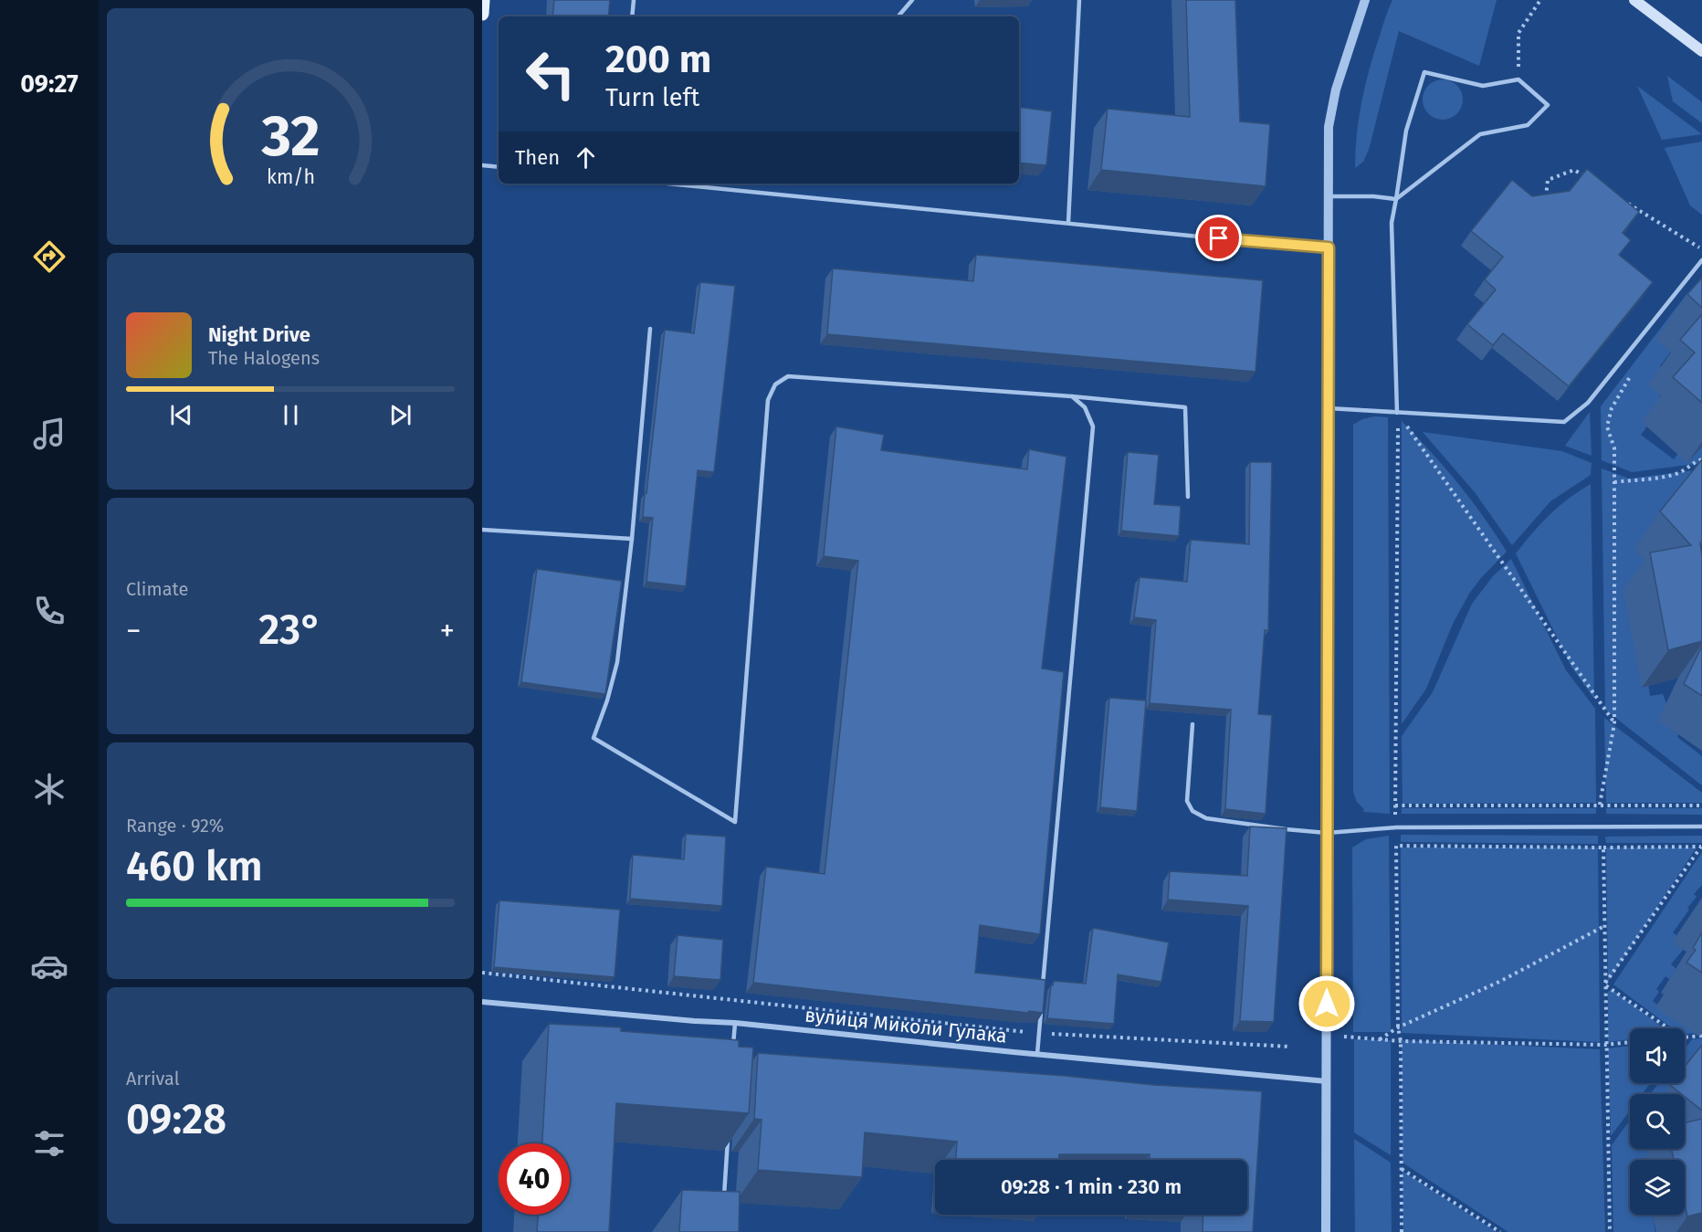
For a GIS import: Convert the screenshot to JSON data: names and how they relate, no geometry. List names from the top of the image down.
{
  "streets": {
    "street": ["вулиця Миколи Гулака"]
  },
  "page": {
    "tabs": "09:27",
    "turn": ["200 m", "Turn left"],
    "then": "Then",
    "song": ["Night Drive", "The Halogens"],
    "tile": [
      "Climate",
      ["Range · 92%", "460 km"],
      ["Arrival", "09:28"]
    ],
    "heat": ["−", "23°", "+"],
    "limit": "40",
    "trip": "09:28 · 1 min · 230 m",
    "gauge": ["32", "km/h"]
  }
}
